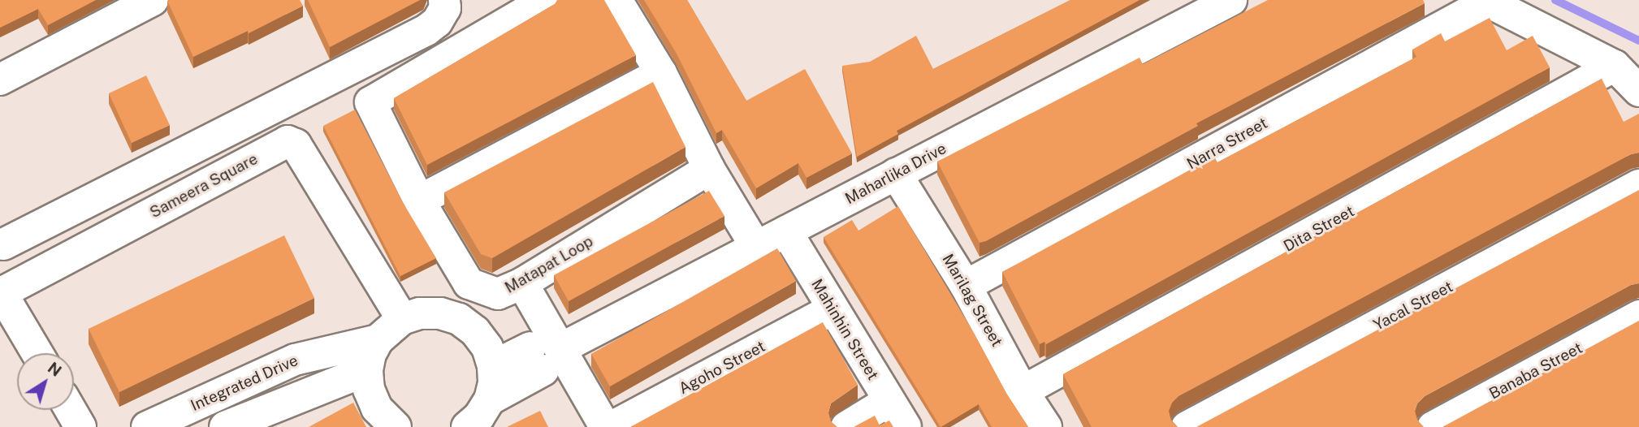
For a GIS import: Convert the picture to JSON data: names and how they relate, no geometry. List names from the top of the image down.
{
  "streets": {
    "street": [
      "Narra Street",
      "Maharlika Drive",
      "Sameera Square",
      "Dita Street",
      "Matapat Loop",
      "Marilag Street",
      "Yacal Street",
      "Mahinhin Street",
      "Agoho Street",
      "Banaba Street",
      "Integrated Drive"
    ]
  },
  "crossings": [
    ["Narra Street", "Marilag Street"],
    ["Maharlika Drive", "Marilag Street"],
    ["Maharlika Drive", "Mahinhin Street"],
    ["Dita Street", "Marilag Street"],
    ["Mahinhin Street", "Agoho Street"]
  ],
  "north": "top right"
}
